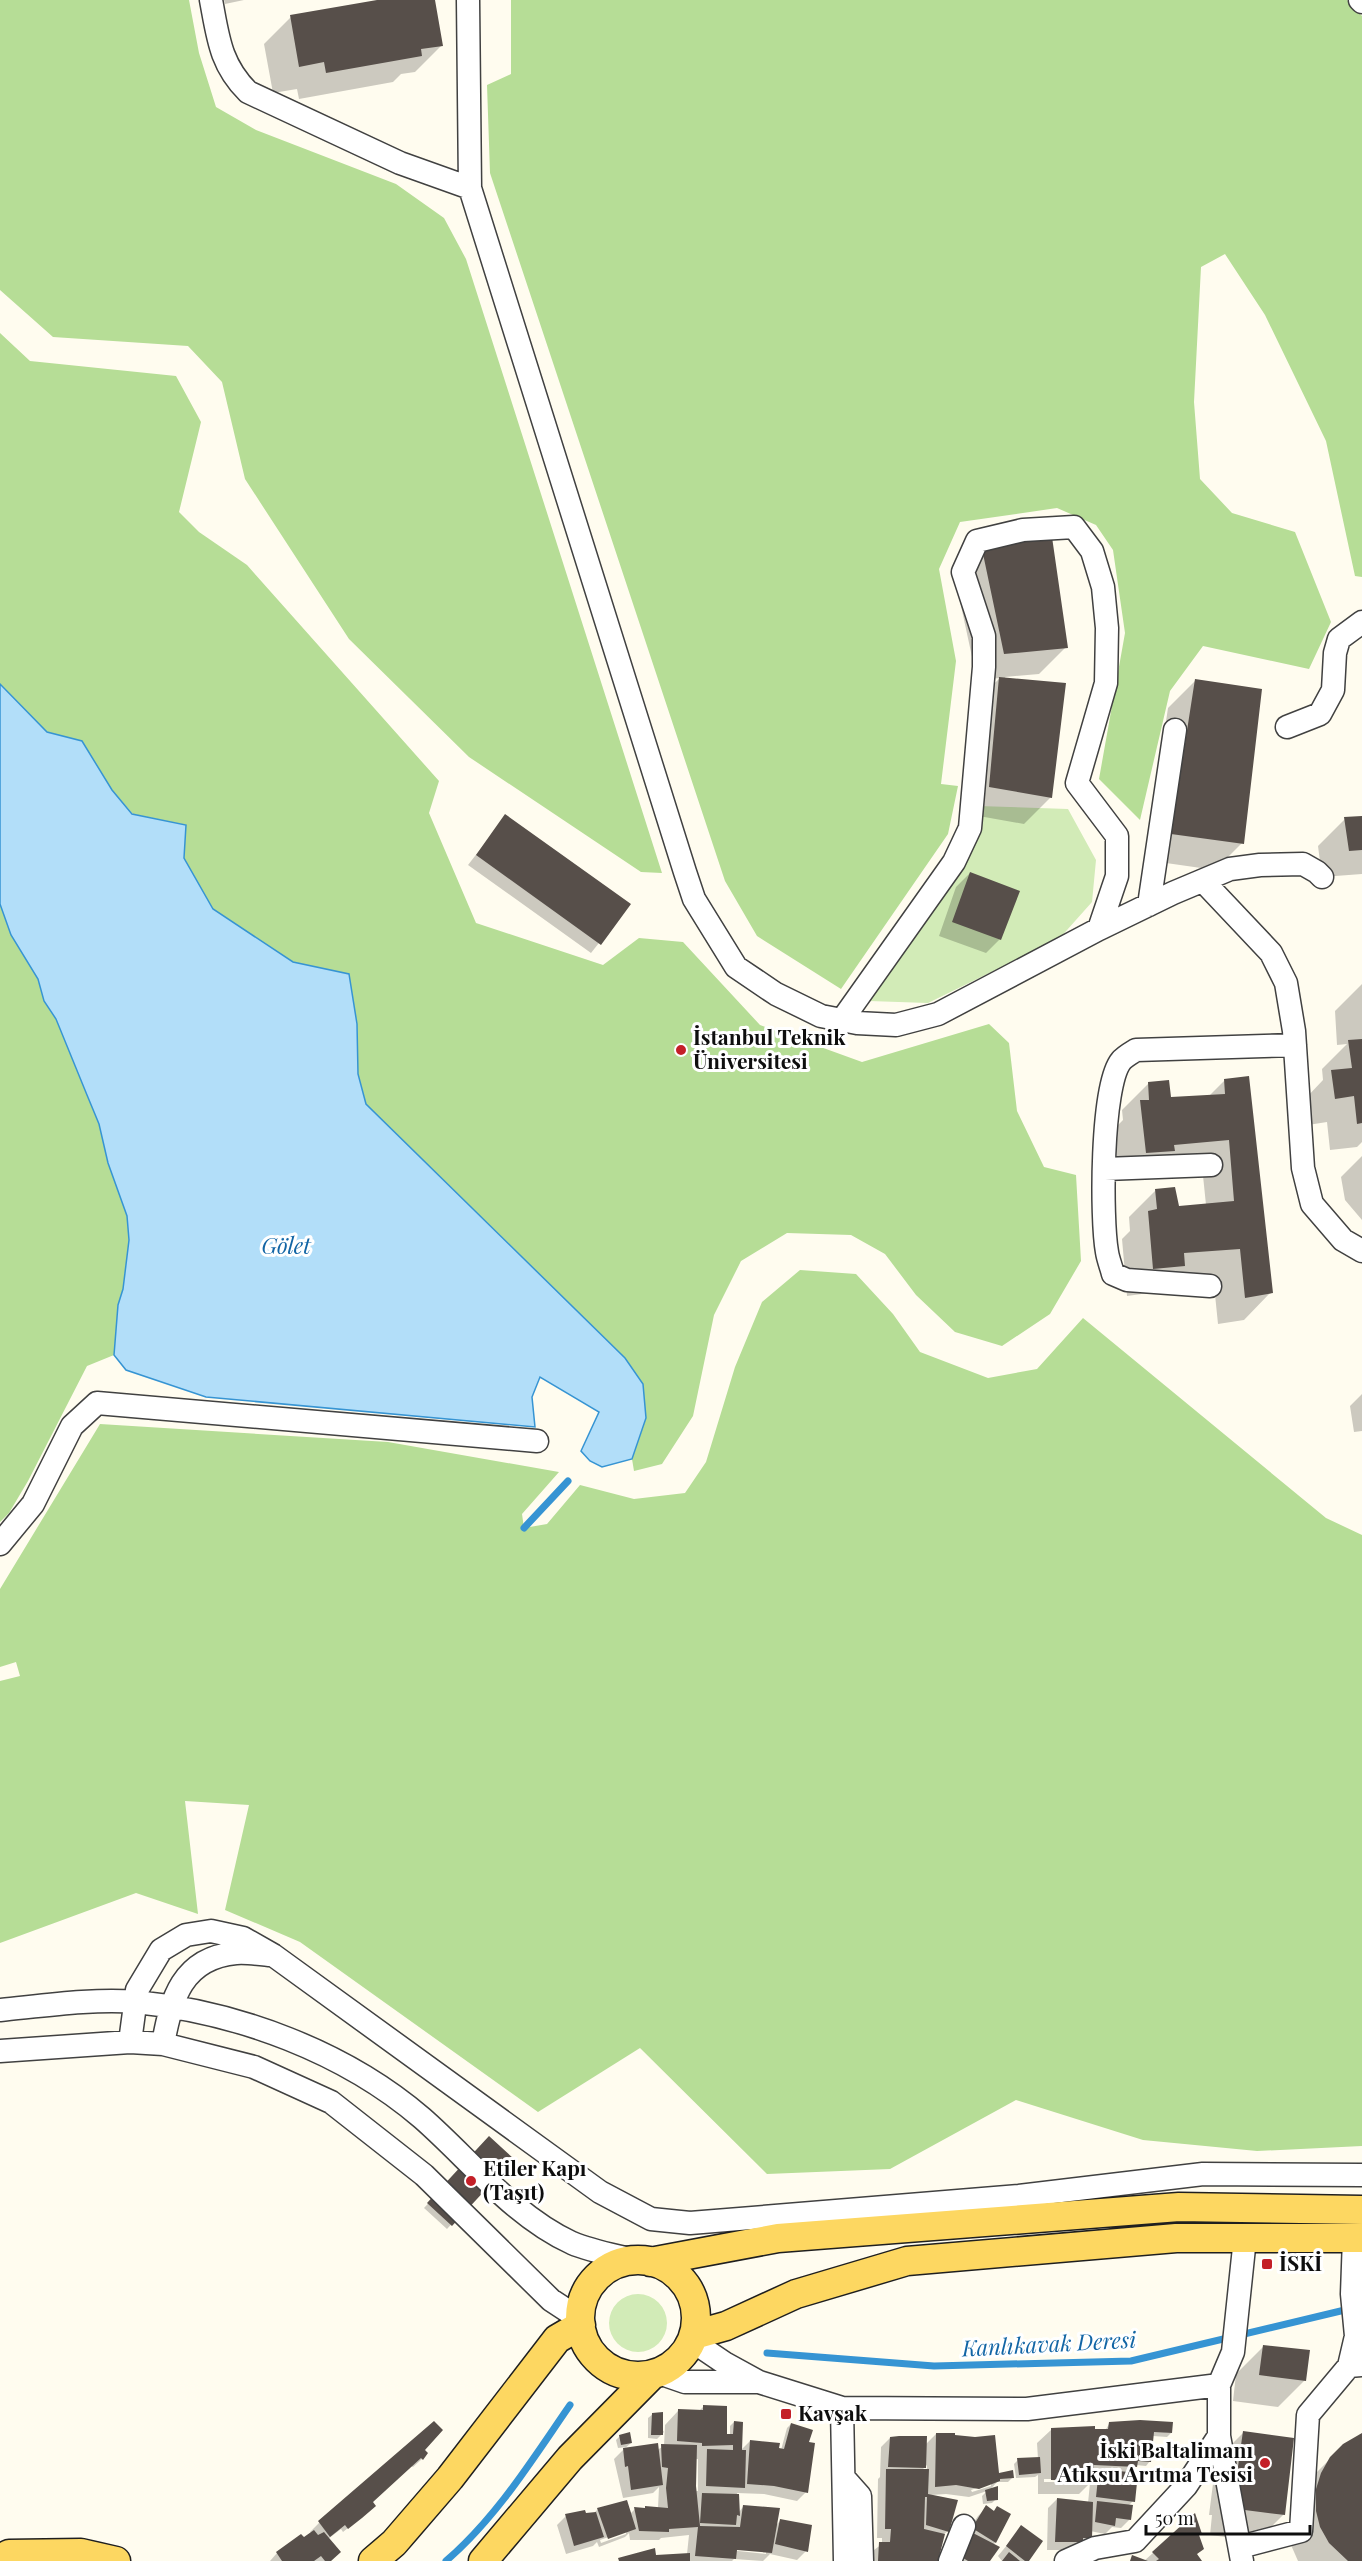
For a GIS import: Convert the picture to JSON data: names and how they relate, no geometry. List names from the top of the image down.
{
  "water": ["Gölet", "Kanlıkavak Deresi"],
  "places": {
    "other": ["İstanbul Teknik Üniversitesi", "Etiler Kapı (Taşıt)", "İski Baltalimanı Atıksu Arıtma Tesisi"],
    "transit": ["İSKİ", "Kavşak"]
  },
  "scale_bar": "50 m"
}
